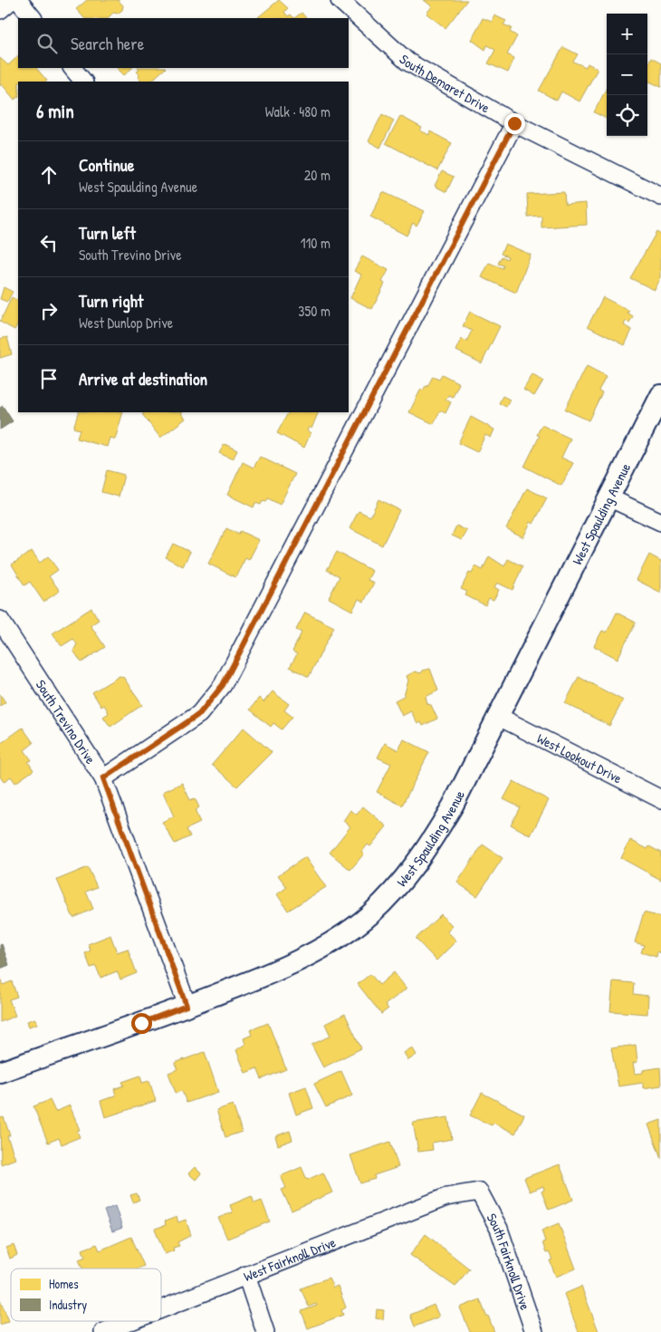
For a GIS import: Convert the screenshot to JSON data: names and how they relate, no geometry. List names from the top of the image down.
{
  "streets": {
    "street": [
      "South Demaret Drive",
      "West Spaulding Avenue",
      "South Trevino Drive",
      "West Lookout Drive",
      "West Fairknoll Drive",
      "South Fairknoll Drive"
    ]
  },
  "crossings": [
    ["West Spaulding Avenue", "South Trevino Drive"],
    ["West Spaulding Avenue", "West Lookout Drive"],
    ["West Fairknoll Drive", "South Fairknoll Drive"]
  ],
  "legend": ["Homes", "Industry"],
  "page": {
    "map_buttons": ["+", "−"],
    "search": "Search here",
    "heading": ["6 min", "Walk · 480 m"],
    "list": [
      ["Continue", "West Spaulding Avenue", "20 m"],
      ["Turn left", "South Trevino Drive", "110 m"],
      ["Turn right", "West Dunlop Drive", "350 m"],
      "Arrive at destination"
    ]
  }
}
